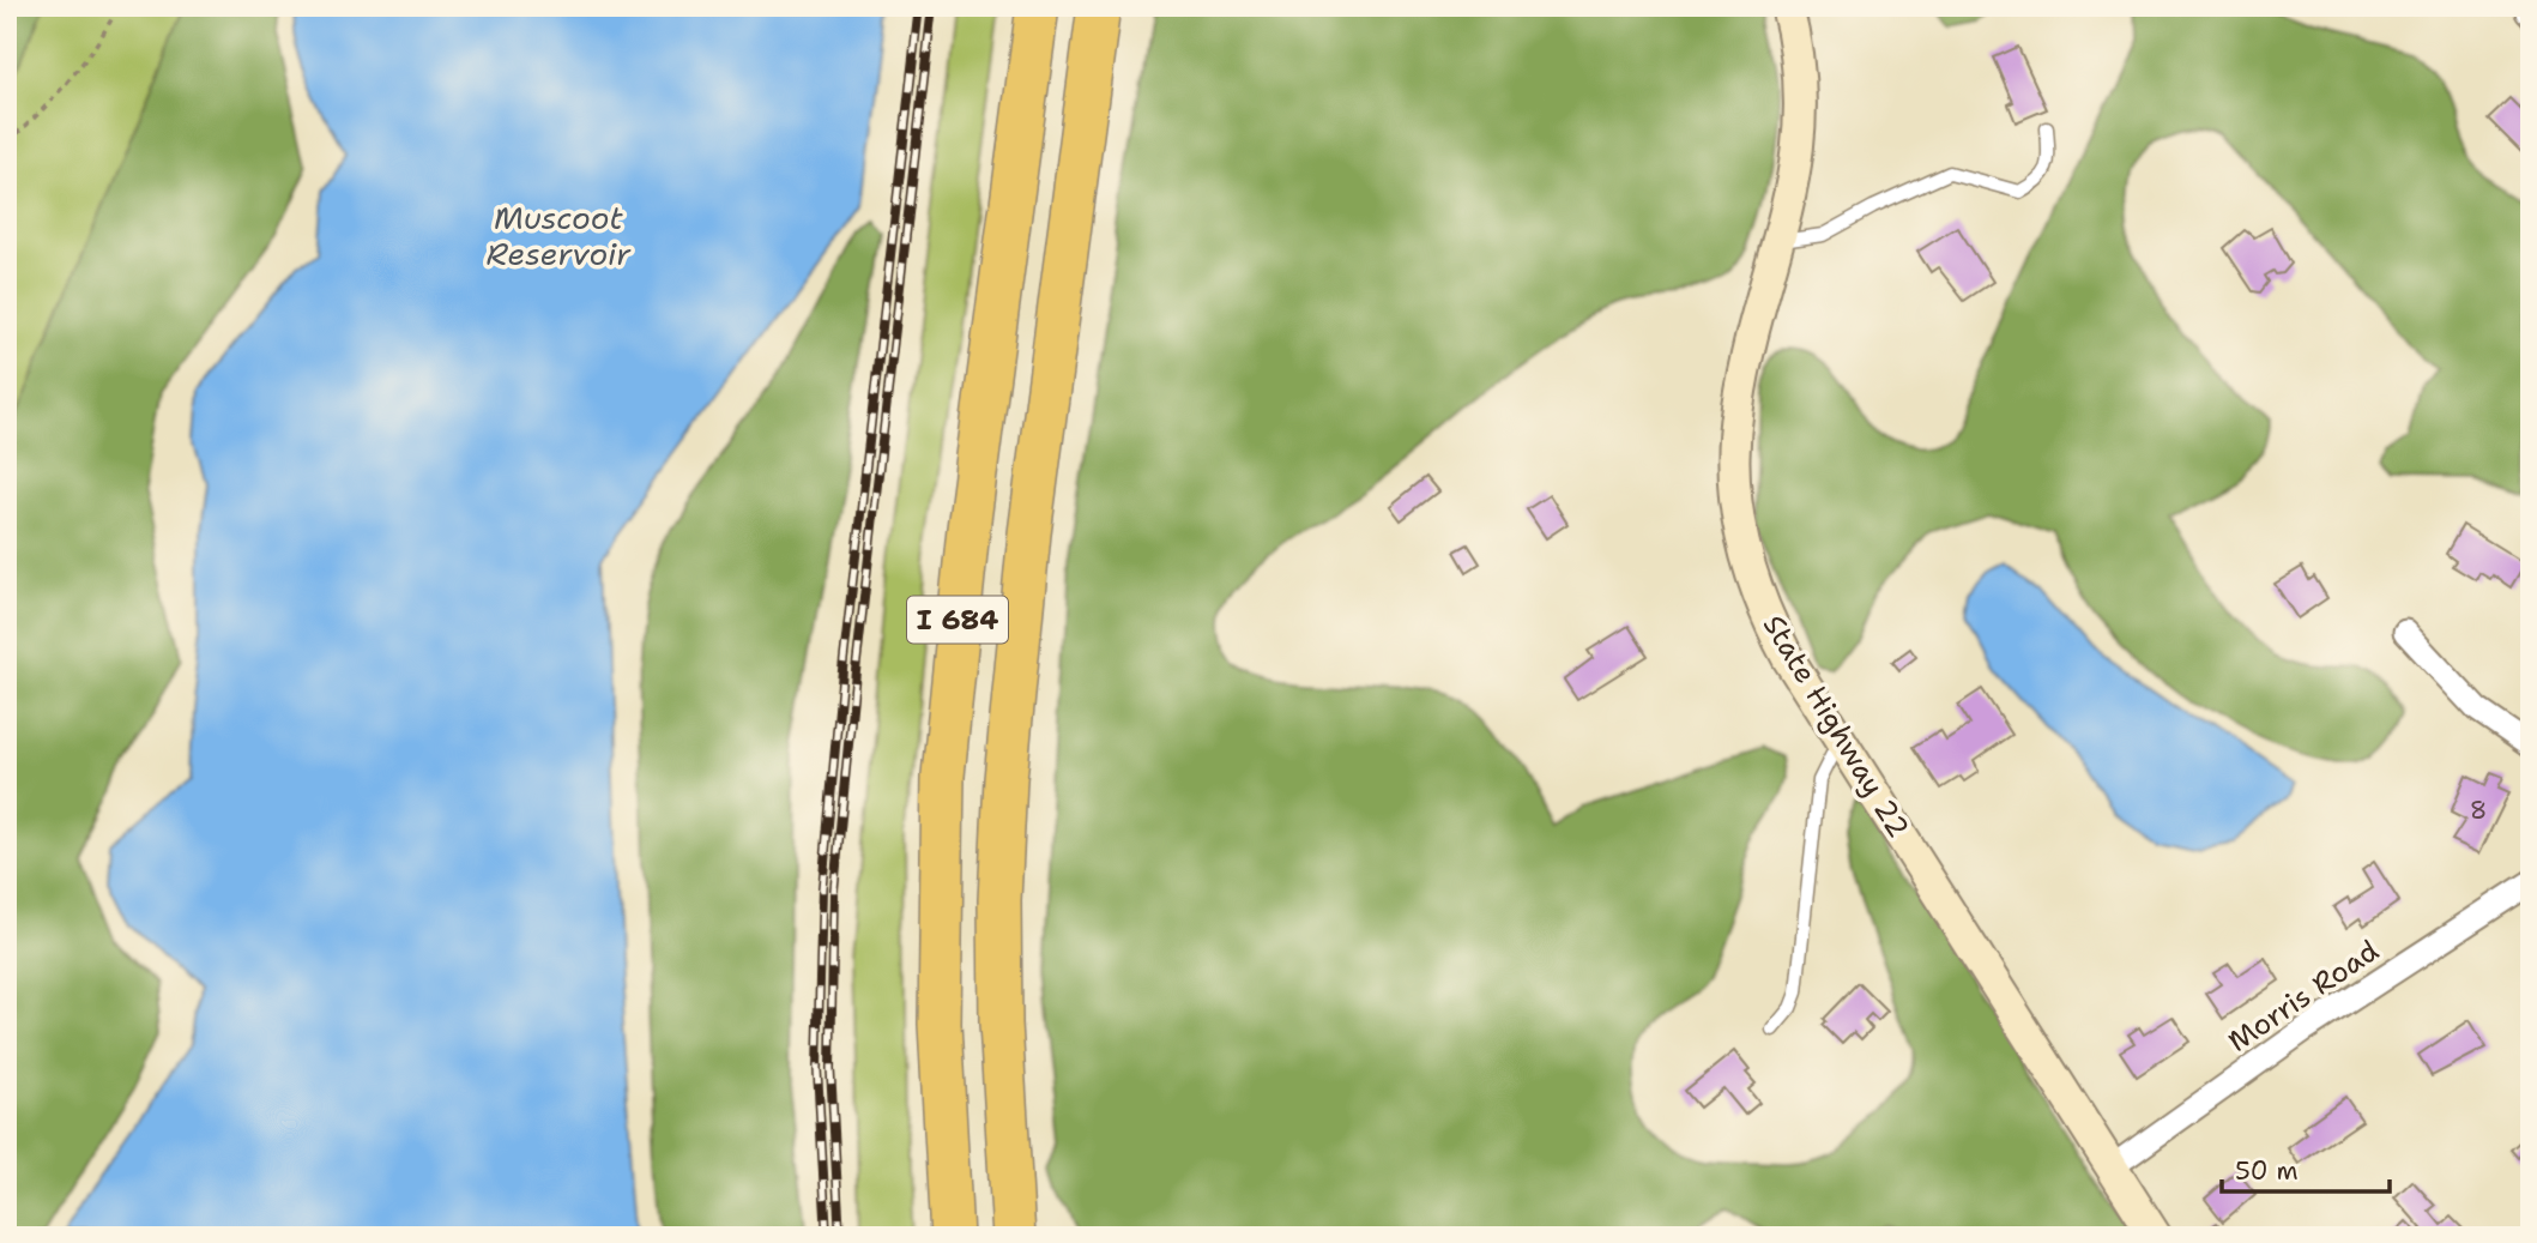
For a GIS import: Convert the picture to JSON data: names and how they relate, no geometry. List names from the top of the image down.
{
  "streets": {
    "highway": ["I 684"],
    "main road": ["State Highway 22"],
    "street": ["Morris Road"]
  },
  "crossings": [
    ["State Highway 22", "Morris Road"]
  ],
  "water": ["Muscoot Reservoir"],
  "house_numbers": ["8"],
  "scale_bar": "50 m"
}
